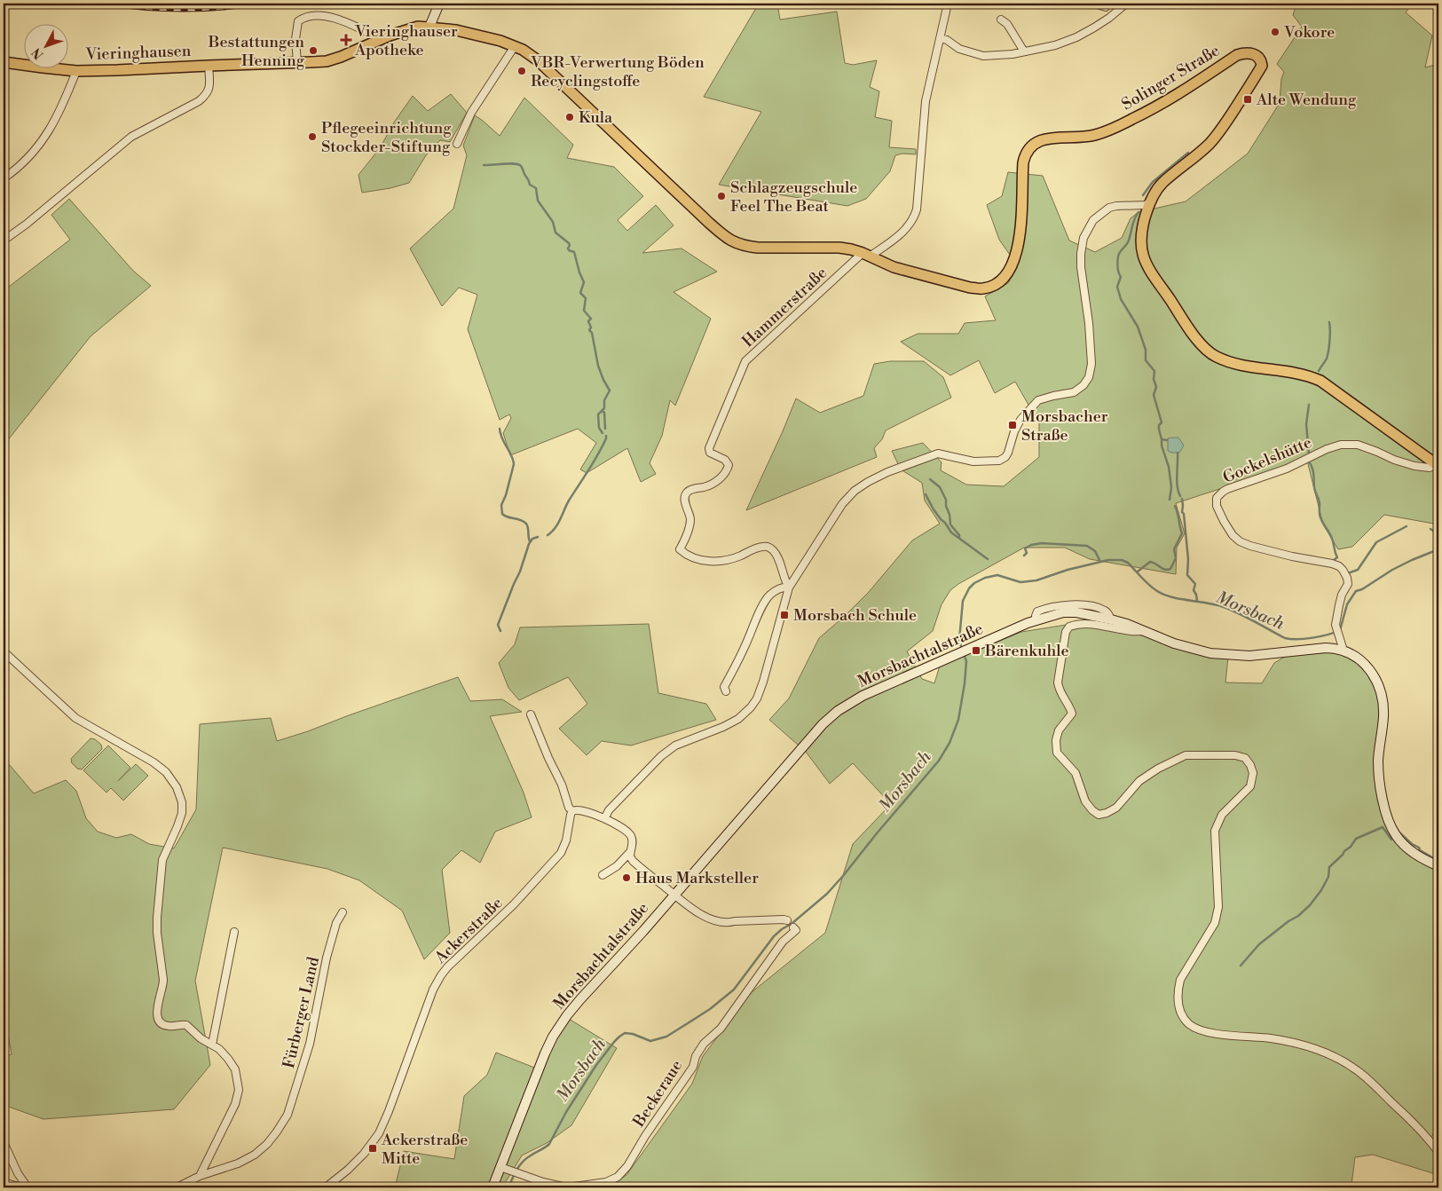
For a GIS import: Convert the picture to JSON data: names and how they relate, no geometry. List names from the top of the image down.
{
  "streets": {
    "main road": ["Vieringhausen", "Solinger Straße", "Morsbachtalstraße"],
    "street": [
      "Hammerstraße",
      "Gockelshütte",
      "Ackerstraße",
      "Fürberger Land",
      "Beckeraue"
    ]
  },
  "crossings": [
    ["Vieringhausen", "Solinger Straße"],
    ["Solinger Straße", "Hammerstraße"],
    ["Solinger Straße", "Gockelshütte"],
    ["Gockelshütte", "Morsbachtalstraße"],
    ["Morsbachtalstraße", "Beckeraue"]
  ],
  "water": ["Morsbach"],
  "places": {
    "other": [
      "Vokore",
      "Bestattungen Henning",
      "VBR-Verwertung Böden Recyclingstoffe",
      "Kula",
      "Pflegeeinrichtung Stockder-Stiftung",
      "Schlagzeugschule Feel The Beat",
      "Haus Marksteller"
    ],
    "health": ["Vieringhauser Apotheke"],
    "transit": [
      "Alte Wendung",
      "Morsbacher Straße",
      "Morsbach Schule",
      "Bärenkuhle",
      "Ackerstraße Mitte"
    ]
  },
  "north": "bottom left"
}
